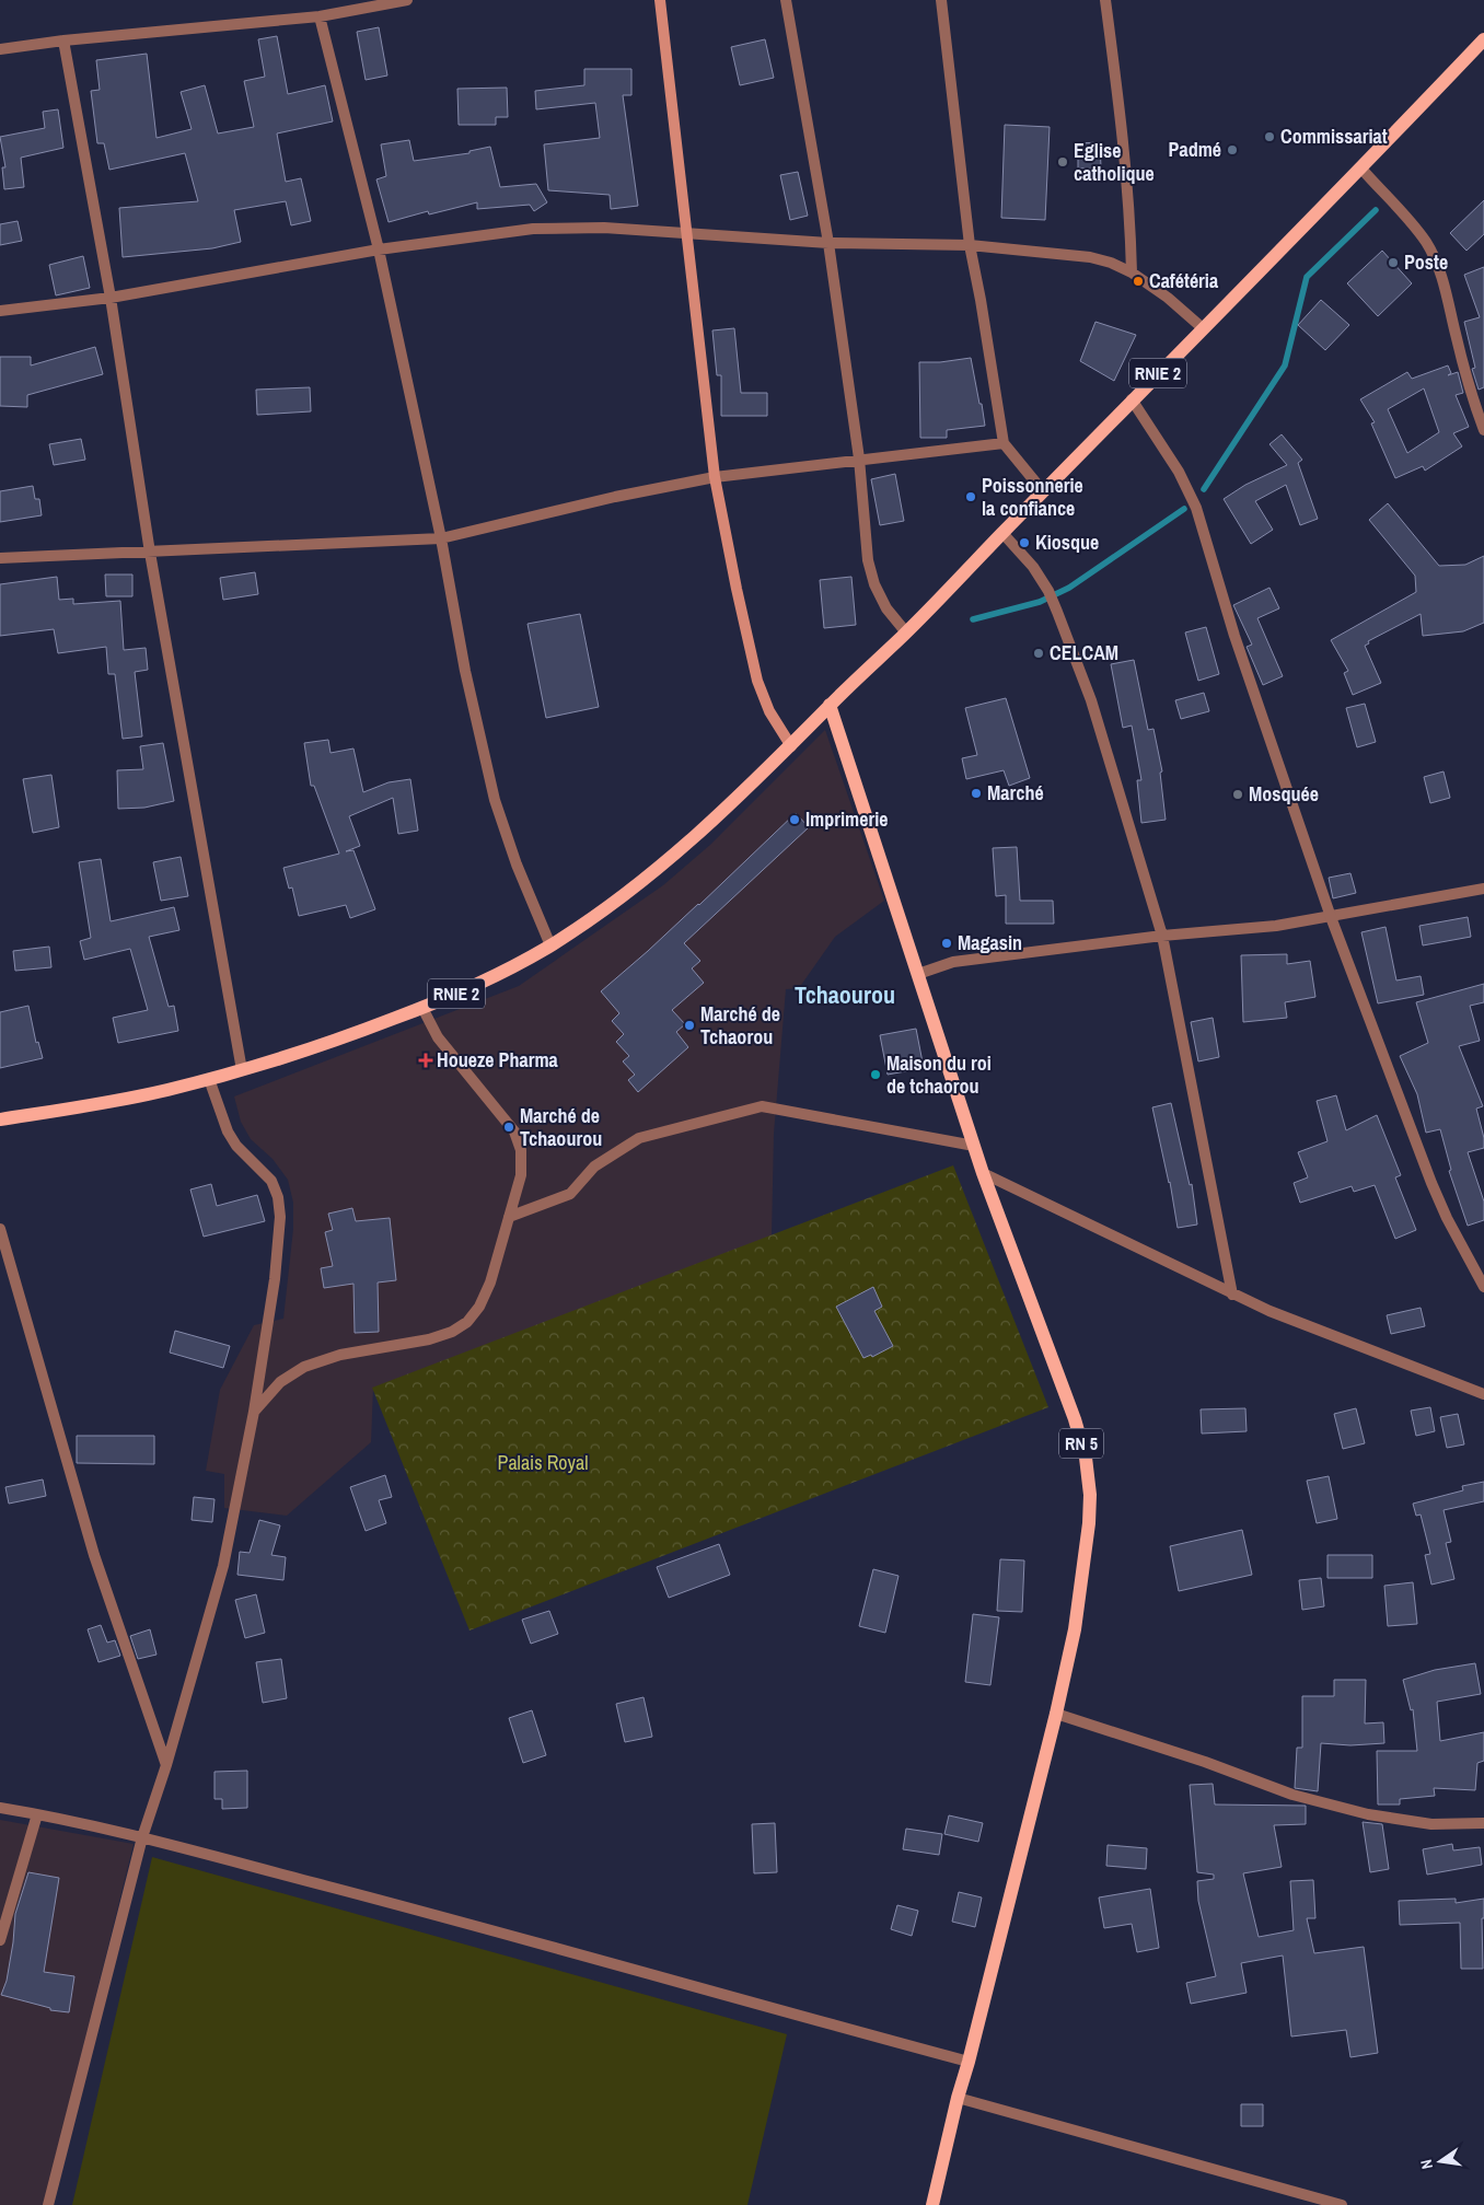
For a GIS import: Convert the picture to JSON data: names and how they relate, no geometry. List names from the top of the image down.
{
  "streets": {
    "main road": ["RNIE 2", "RN 5"]
  },
  "crossings": [
    ["RNIE 2", "RN 5"]
  ],
  "districts": ["Tchaourou"],
  "parks": ["Palais Royal"],
  "places": {
    "other": [
      "Commissariat",
      "Padmé",
      "Eglise catholique",
      "Poste",
      "Cafétéria",
      "Poissonnerie la confiance",
      "Kiosque",
      "CELCAM",
      "Marché",
      "Mosquée",
      "Imprimerie",
      "Magasin",
      "Marché de Tchaorou",
      "Maison du roi de tchaorou",
      "Marché de Tchaourou"
    ],
    "health": ["Houeze Pharma"]
  },
  "north": "left"
}
